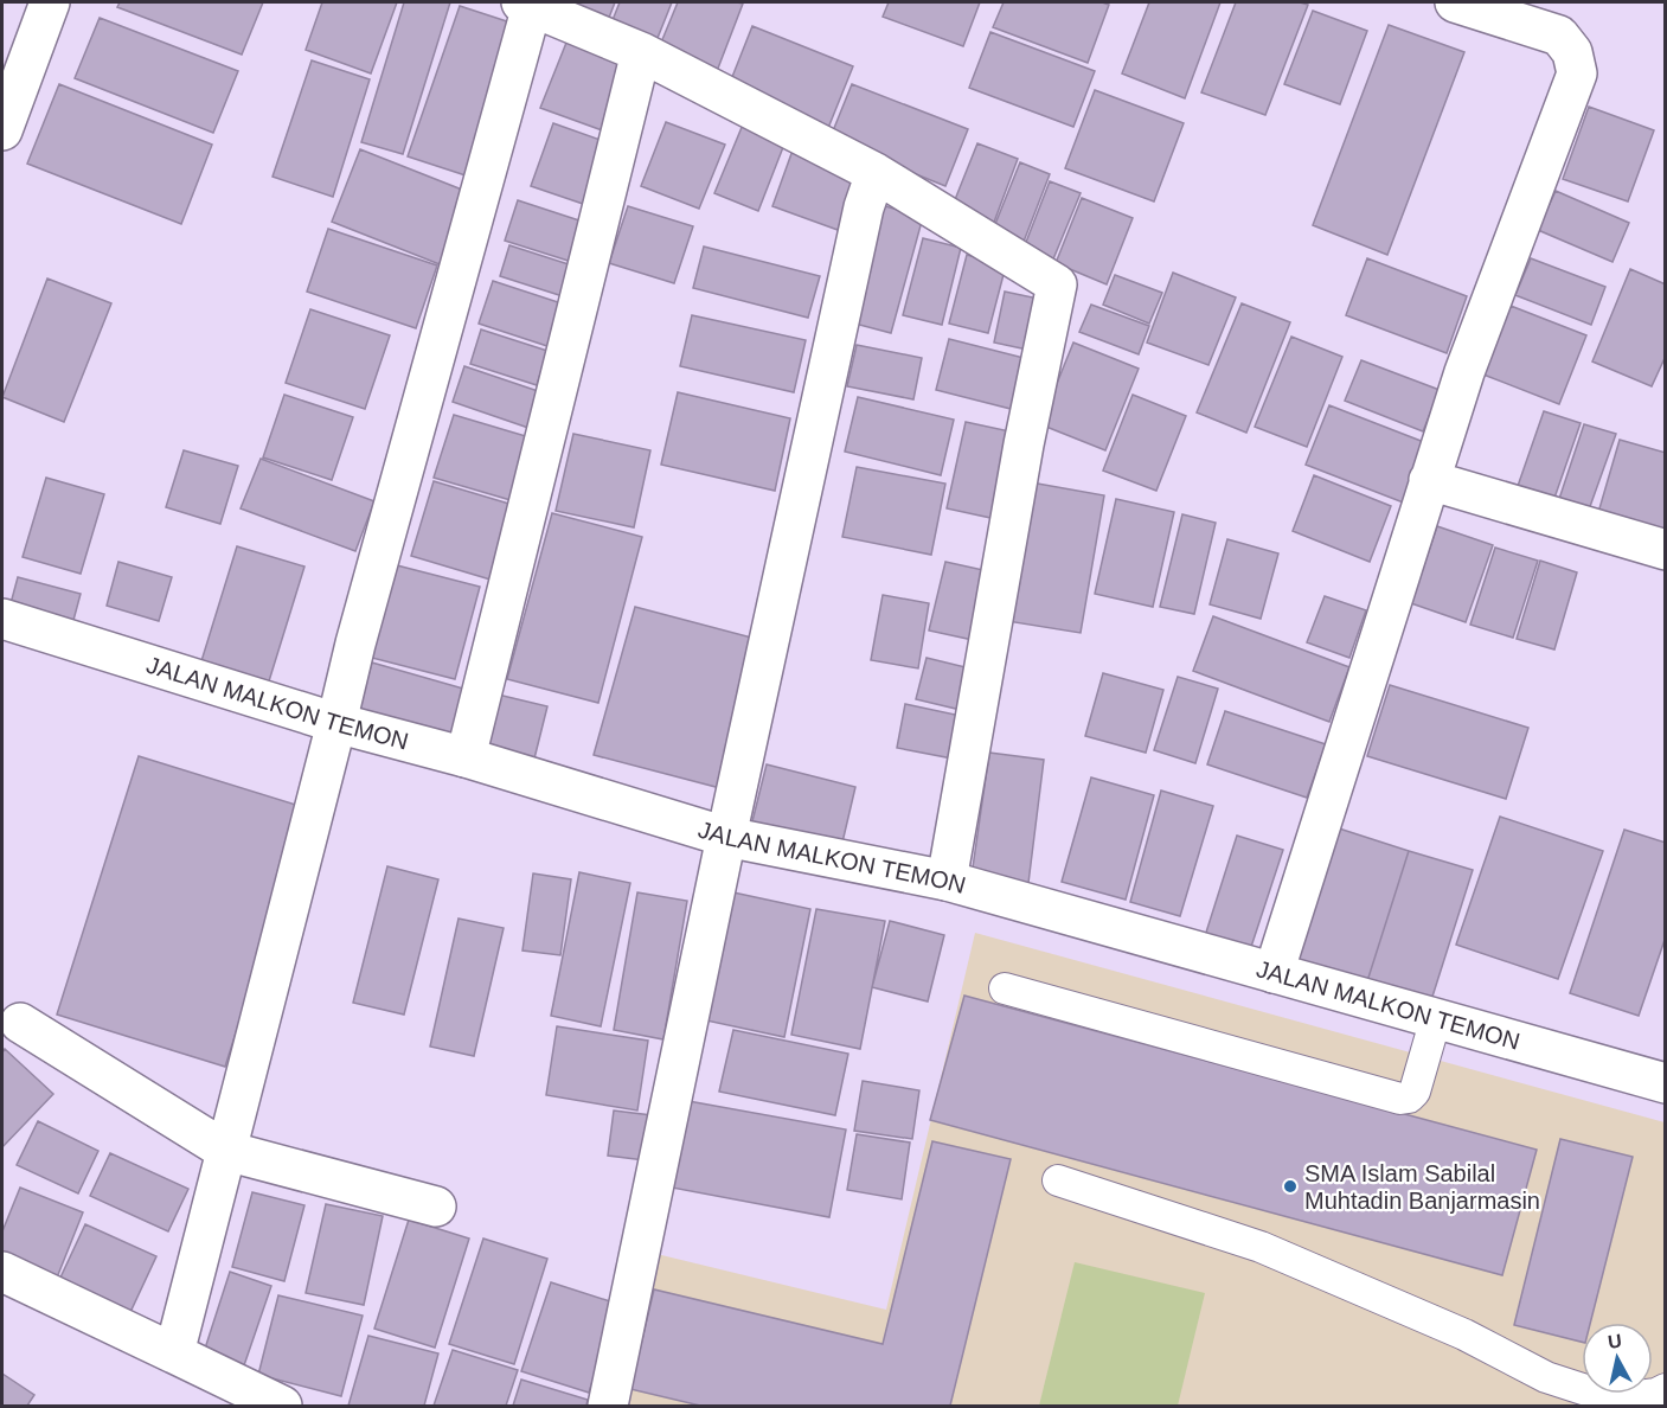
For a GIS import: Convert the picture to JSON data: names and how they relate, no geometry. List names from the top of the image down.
{
  "streets": {
    "street": ["JALAN MALKON TEMON"]
  },
  "places": ["SMA Islam Sabilal Muhtadin Banjarmasin"],
  "north": "top"
}
